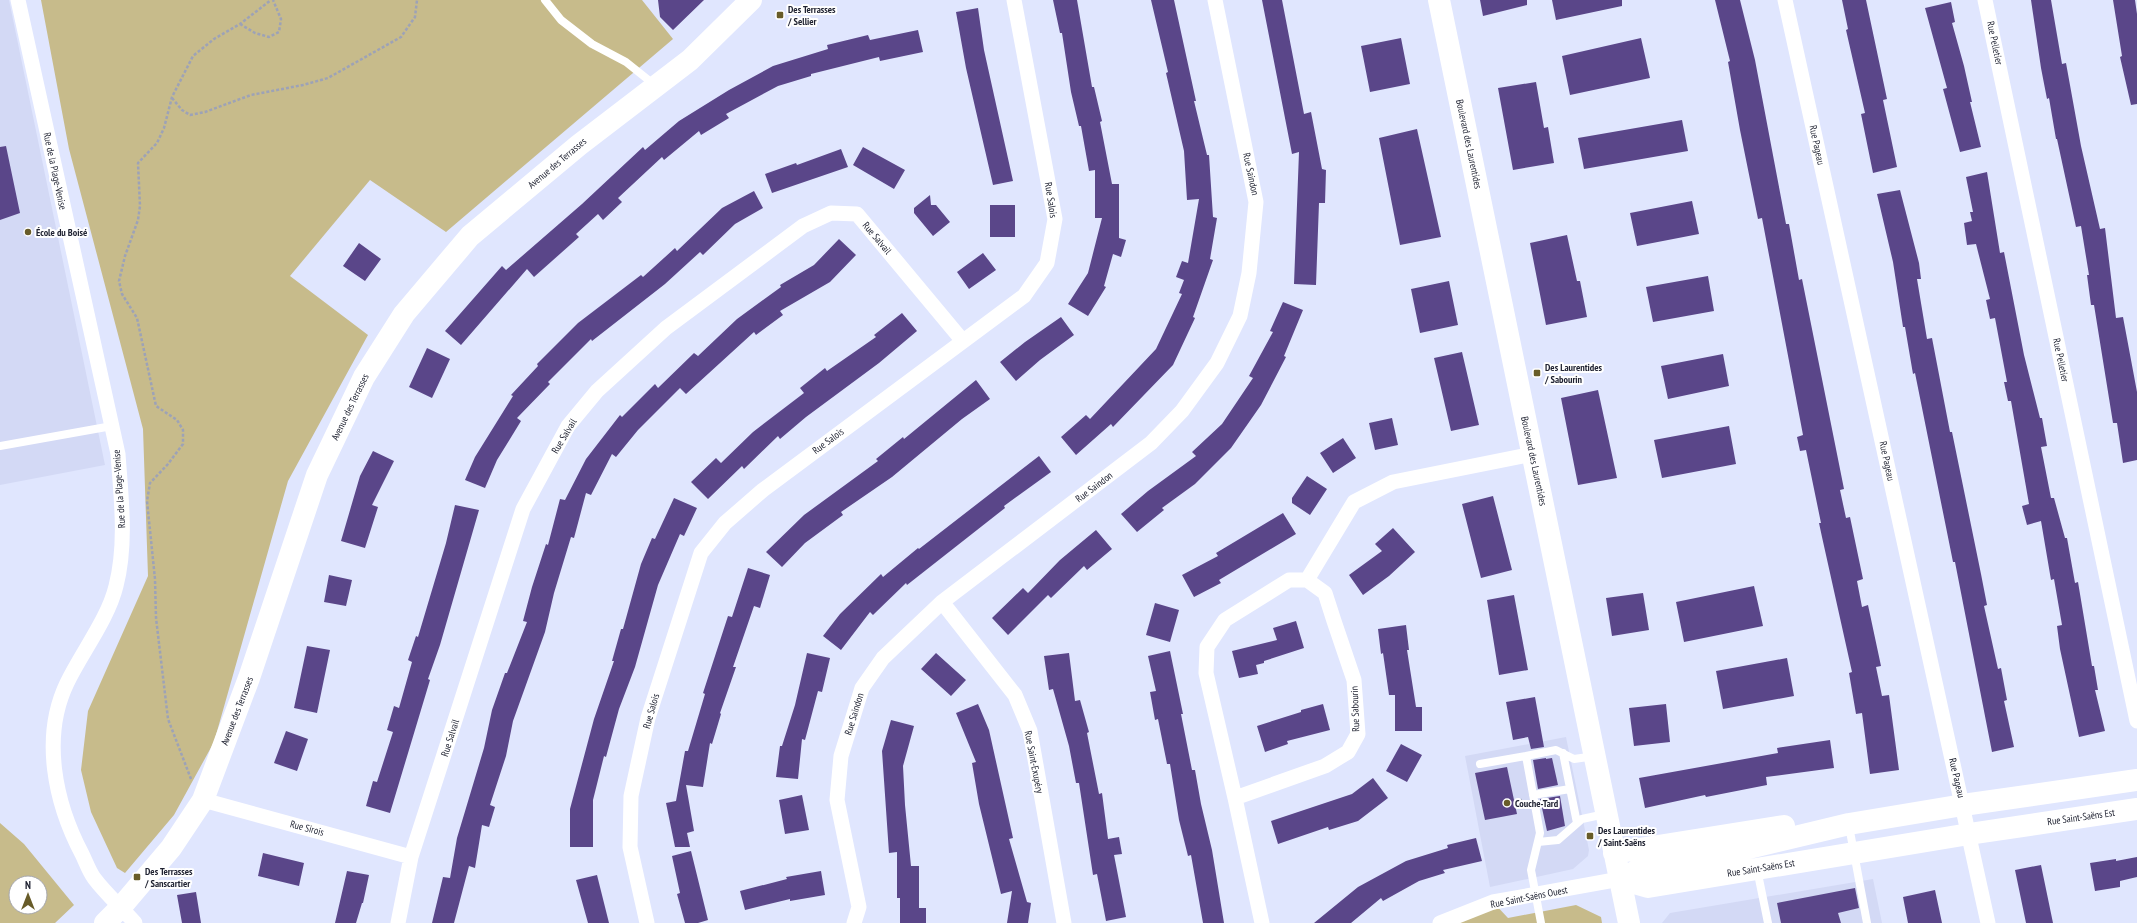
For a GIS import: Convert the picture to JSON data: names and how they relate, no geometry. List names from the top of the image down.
{
  "streets": {
    "street": [
      "Rue Pelletier",
      "Boulevard des Laurentides",
      "Rue Pageau",
      "Avenue des Terrasses",
      "Rue de la Plage-Venise",
      "Rue Saindon",
      "Rue Salois",
      "Rue Salvail",
      "Rue Sabourin",
      "Rue Saint-Exupéry",
      "Rue Saint-Saëns Est",
      "Rue Sirois",
      "Rue Saint-Saëns Ouest"
    ]
  },
  "crossings": [
    ["Boulevard des Laurentides", "Rue Saint-Saëns Est"],
    ["Boulevard des Laurentides", "Rue Saint-Saëns Ouest"],
    ["Rue Pageau", "Rue Saint-Saëns Est"],
    ["Avenue des Terrasses", "Rue de la Plage-Venise"],
    ["Avenue des Terrasses", "Rue Sirois"],
    ["Rue Saindon", "Rue Saint-Exupéry"],
    ["Rue Salois", "Rue Salvail"],
    ["Rue Salvail", "Rue Sirois"],
    ["Rue Saint-Saëns Est", "Rue Saint-Saëns Ouest"]
  ],
  "places": {
    "transit": [
      "Des Terrasses / Sellier",
      "Des Laurentides / Sabourin",
      "Des Laurentides / Saint-Saëns",
      "Des Terrasses / Sanscartier"
    ],
    "other": ["École du Boisé", "Couche-Tard"]
  },
  "north": "top"
}
